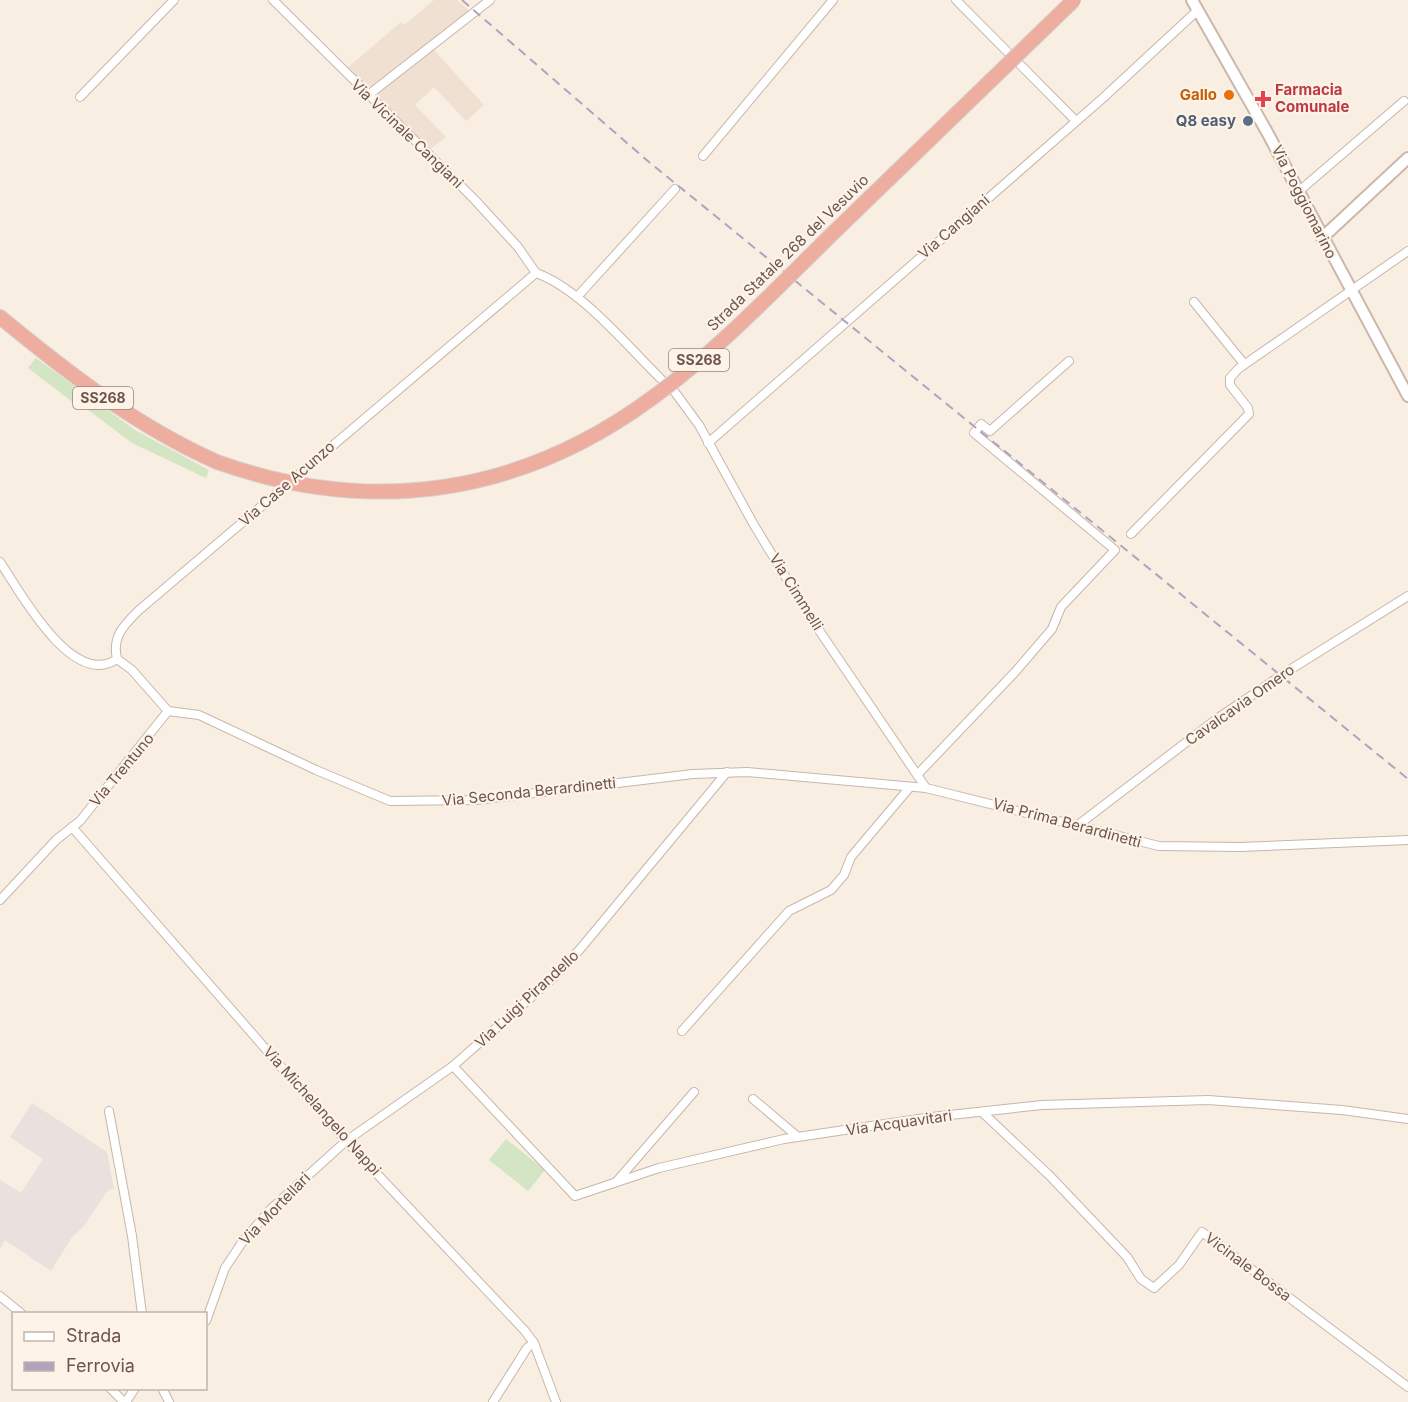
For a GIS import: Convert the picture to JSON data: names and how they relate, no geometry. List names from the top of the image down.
{
  "streets": {
    "highway": ["Strada Statale 268 del Vesuvio", "SS268"],
    "main road": ["Via Poggiomarino"],
    "street": [
      "Via Vicinale Cangiani",
      "Via Cangiani",
      "Via Case Acunzo",
      "Via Cimmelli",
      "Cavalcavia Omero",
      "Via Trentuno",
      "Via Seconda Berardinetti",
      "Via Prima Berardinetti",
      "Via Luigi Pirandello",
      "Via Michelangelo Nappi",
      "Via Acquavitari",
      "Via Mortellari",
      "Vicinale Bossa"
    ]
  },
  "crossings": [
    ["Via Vicinale Cangiani", "Via Case Acunzo"],
    ["Via Poggiomarino", "Via Cangiani"],
    ["Via Cangiani", "Via Cimmelli"],
    ["Via Cimmelli", "Via Prima Berardinetti"],
    ["Cavalcavia Omero", "Via Prima Berardinetti"],
    ["Via Trentuno", "Via Seconda Berardinetti"],
    ["Via Trentuno", "Via Michelangelo Nappi"],
    ["Via Seconda Berardinetti", "Via Prima Berardinetti"],
    ["Via Seconda Berardinetti", "Via Luigi Pirandello"],
    ["Via Prima Berardinetti", "Via Luigi Pirandello"],
    ["Via Luigi Pirandello", "Via Michelangelo Nappi"],
    ["Via Luigi Pirandello", "Via Acquavitari"],
    ["Via Luigi Pirandello", "Via Mortellari"],
    ["Via Michelangelo Nappi", "Via Mortellari"],
    ["Via Acquavitari", "Vicinale Bossa"]
  ],
  "places": {
    "other": ["Gallo", "Q8 easy"],
    "health": ["Farmacia Comunale"]
  },
  "legend": ["Strada", "Ferrovia"]
}
